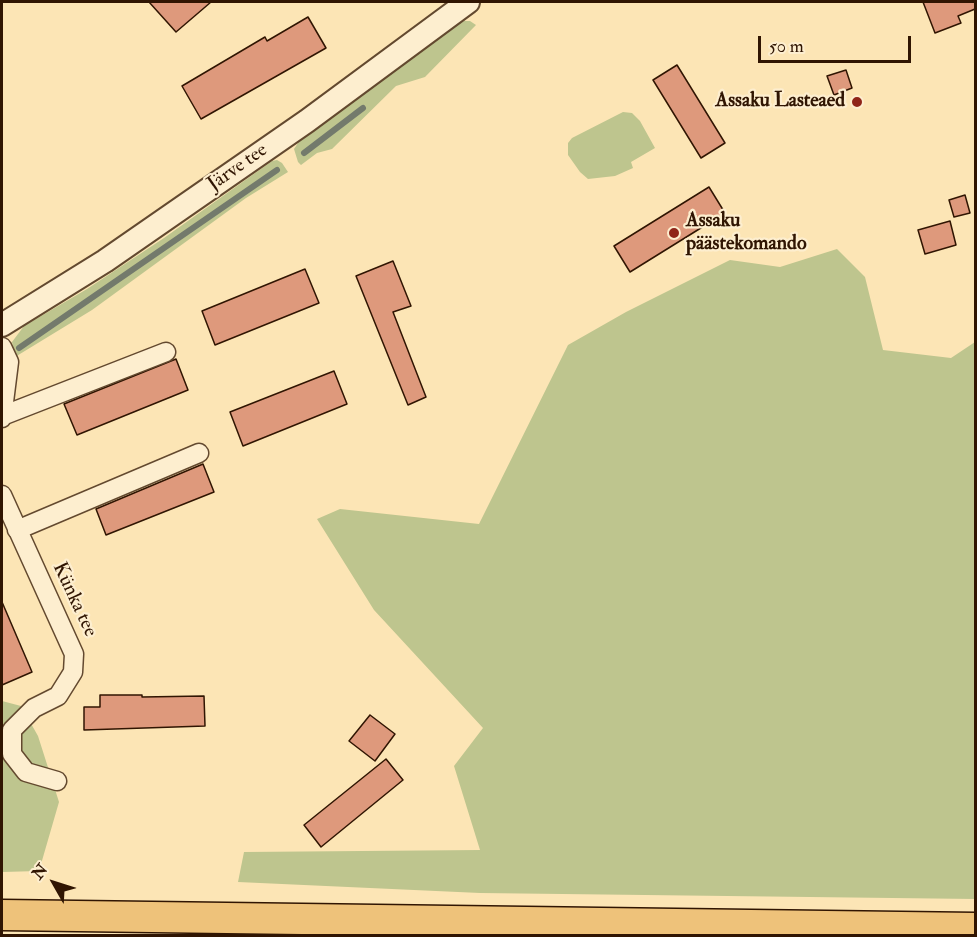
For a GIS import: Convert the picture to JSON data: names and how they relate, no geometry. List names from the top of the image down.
{
  "streets": {
    "street": ["Järve tee", "Künka tee"]
  },
  "places": ["Assaku Lasteaed", "Assaku päästekomando"],
  "scale_bar": "50 m",
  "north": "top left"
}
